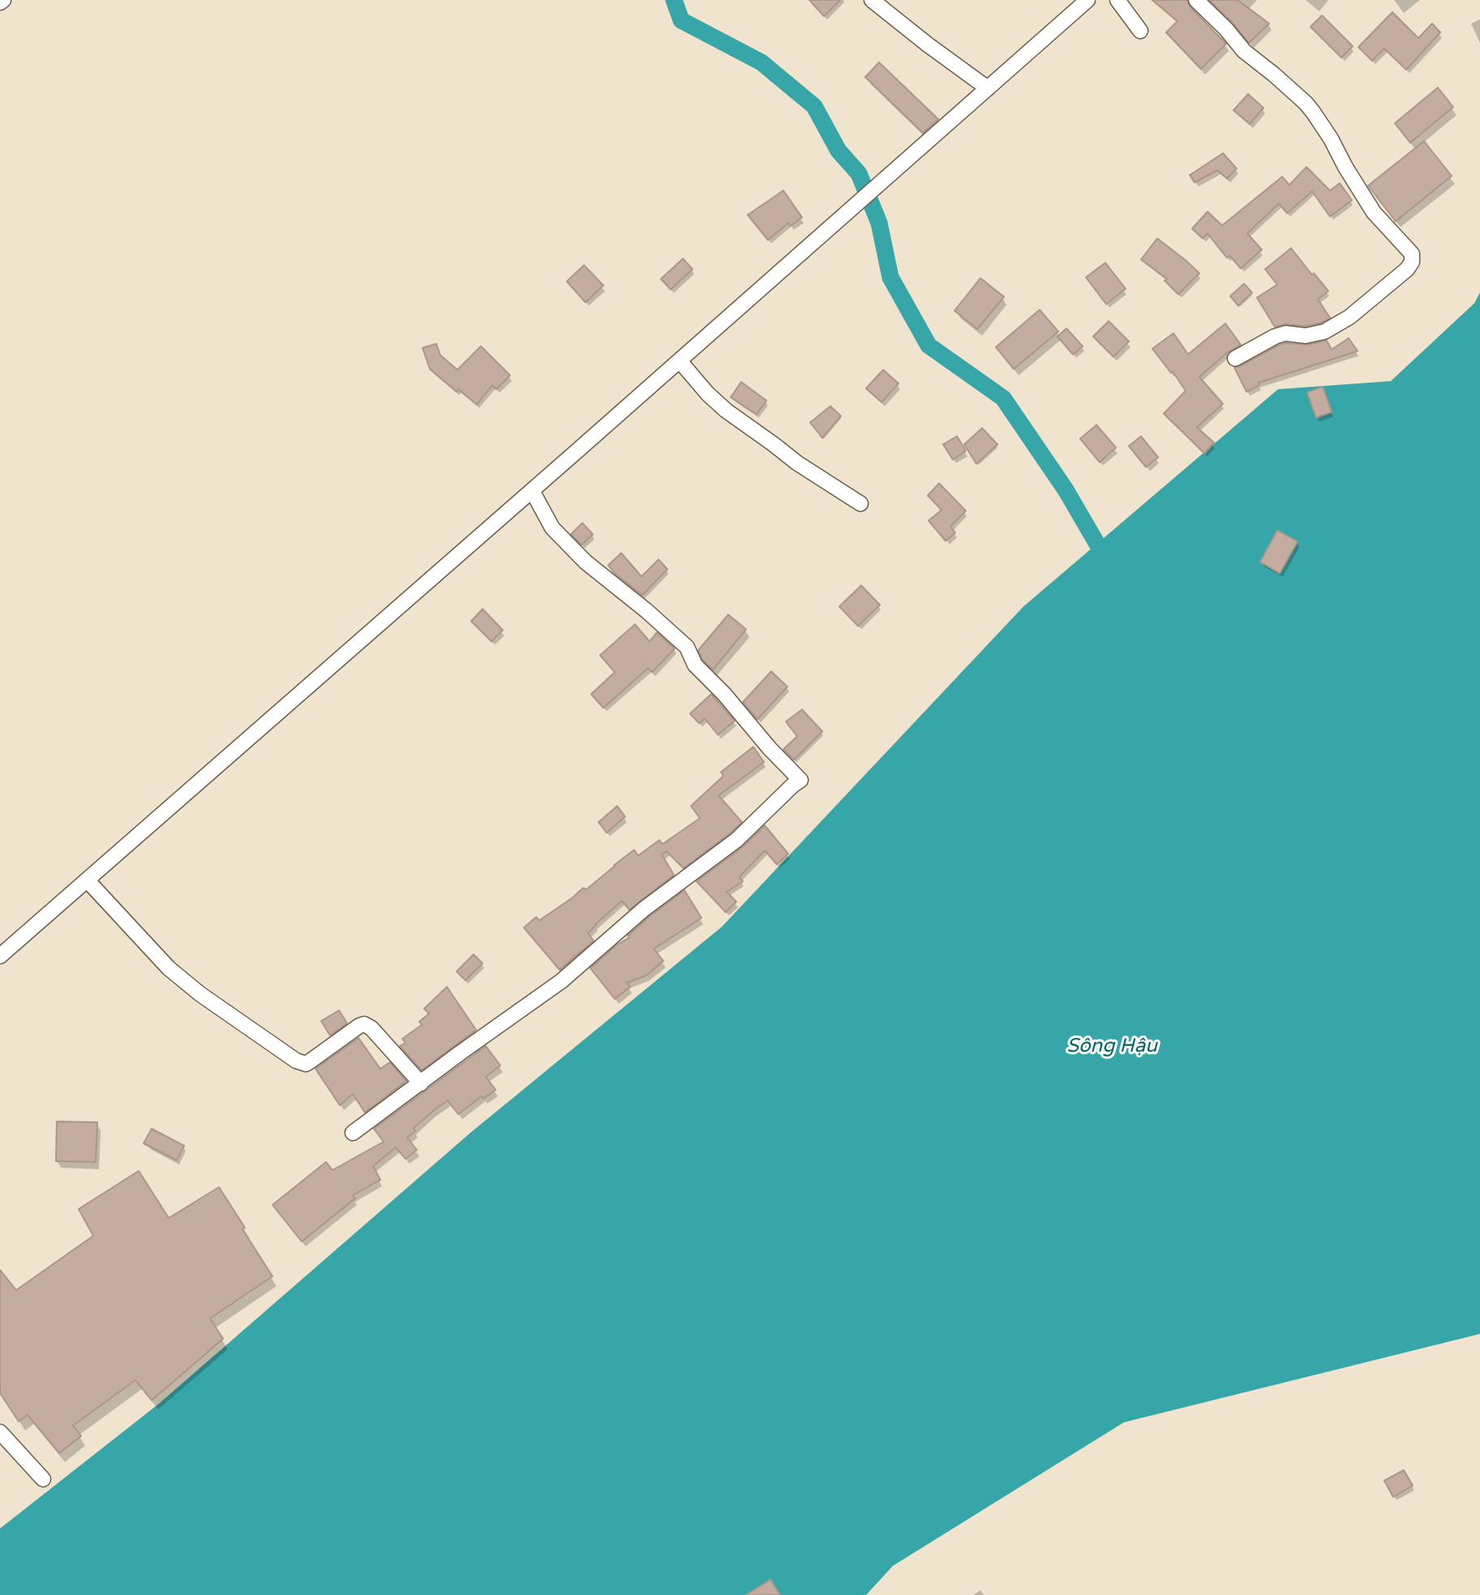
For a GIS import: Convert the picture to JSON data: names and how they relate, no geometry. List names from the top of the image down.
{
  "water": ["Sông Hậu"]
}
